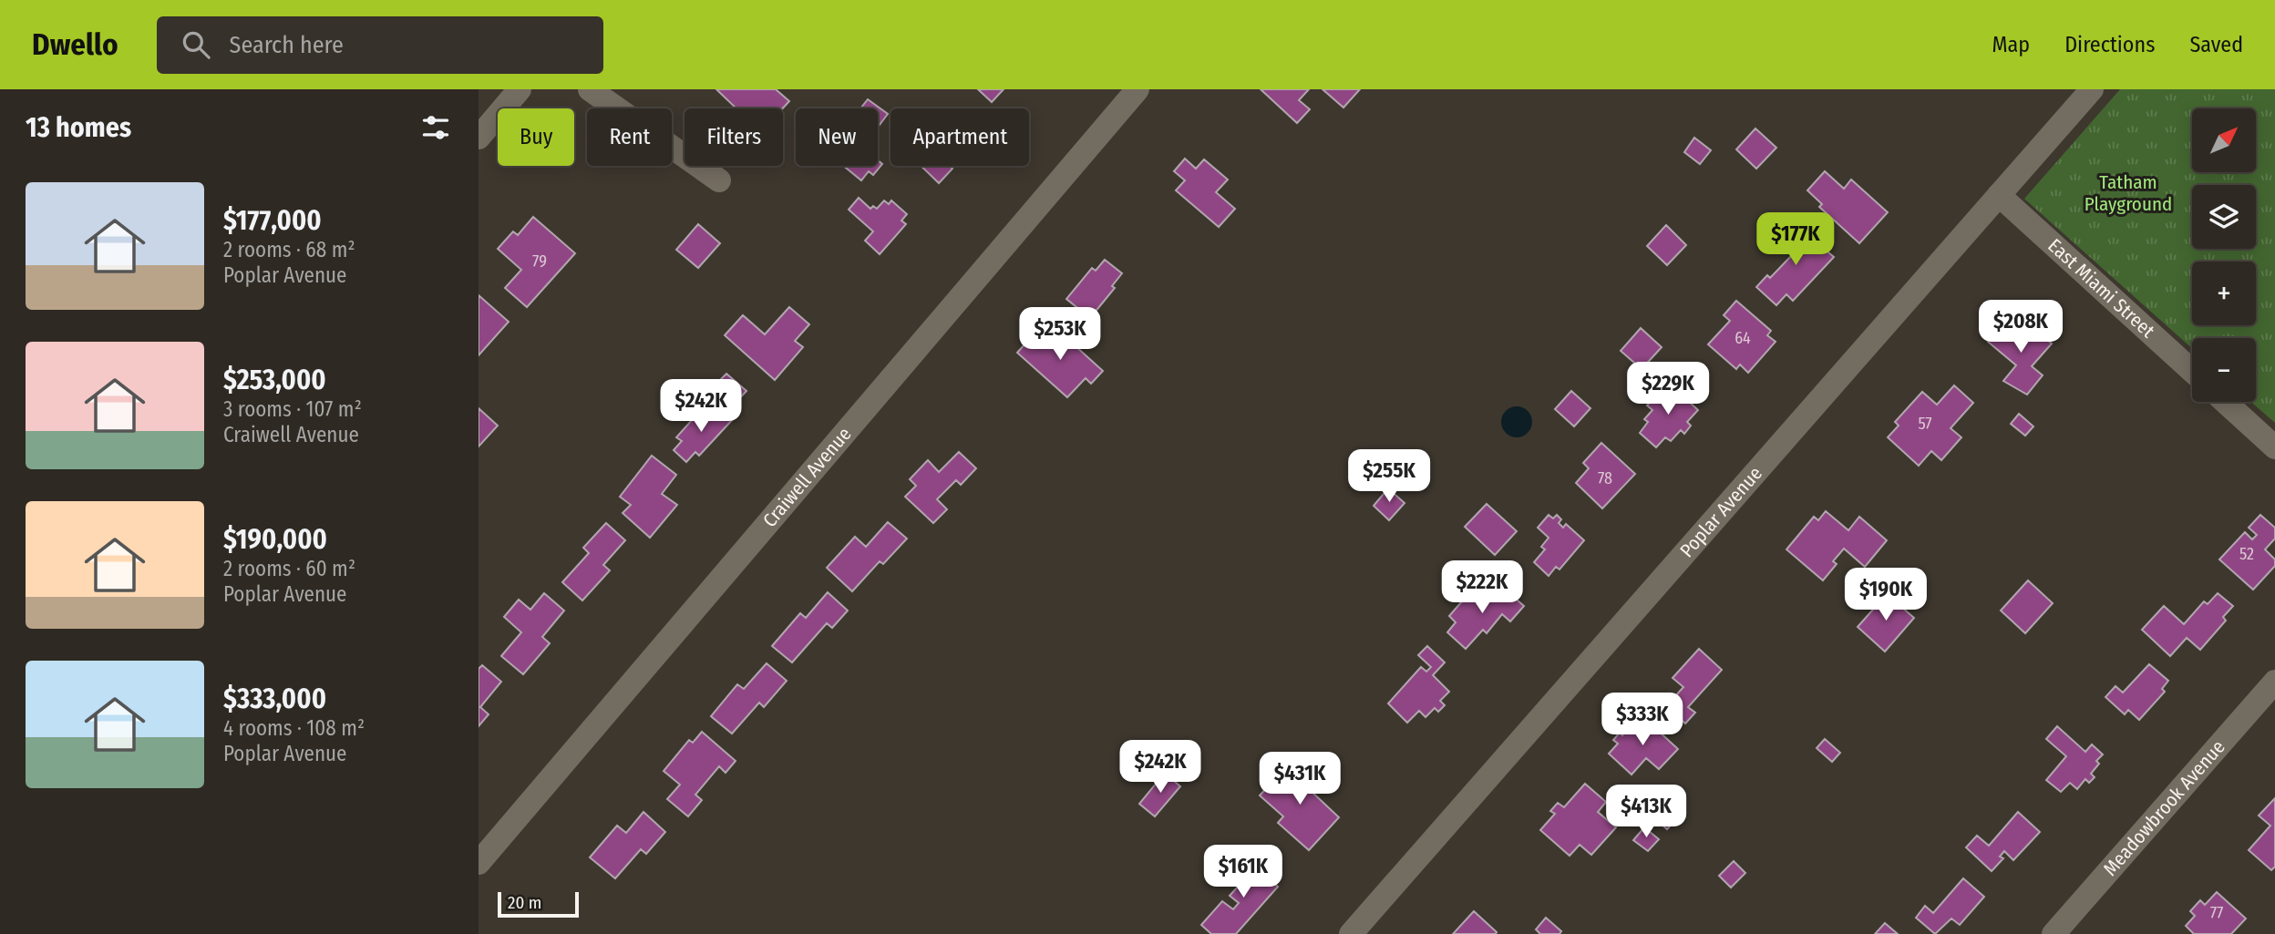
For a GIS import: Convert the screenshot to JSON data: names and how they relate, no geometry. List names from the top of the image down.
{
  "streets": {
    "street": [
      "East Miami Street",
      "Craiwell Avenue",
      "Poplar Avenue",
      "Meadowbrook Avenue"
    ]
  },
  "crossings": [
    ["East Miami Street", "Poplar Avenue"]
  ],
  "parks": ["Tatham Playground"],
  "house_numbers": [
    "79",
    "64",
    "57",
    "78",
    "52",
    "77"
  ],
  "scale_bar": "20 m",
  "north": "top right",
  "page": {
    "header": "Dwello",
    "search": "Search here",
    "nav": ["Map", "Directions", "Saved"],
    "heading": "13 homes",
    "map_buttons": ["+", "−"],
    "chip": [
      "Buy",
      "Rent",
      "Filters",
      "New",
      "Apartment"
    ],
    "list": [
      {
        "name": "$177,000",
        "note": "2 rooms · 68 m² · Poplar Avenue"
      },
      {
        "name": "$253,000",
        "note": "3 rooms · 107 m² · Craiwell Avenue"
      },
      {
        "name": "$190,000",
        "note": "2 rooms · 60 m² · Poplar Avenue"
      },
      {
        "name": "$333,000",
        "note": "4 rooms · 108 m² · Poplar Avenue"
      }
    ],
    "price": [
      "$177K",
      "$208K",
      "$253K",
      "$229K",
      "$242K",
      "$255K",
      "$222K",
      "$190K",
      "$333K",
      "$242K",
      "$431K",
      "$413K",
      "$161K"
    ],
    "scale": "20 m"
  }
}
